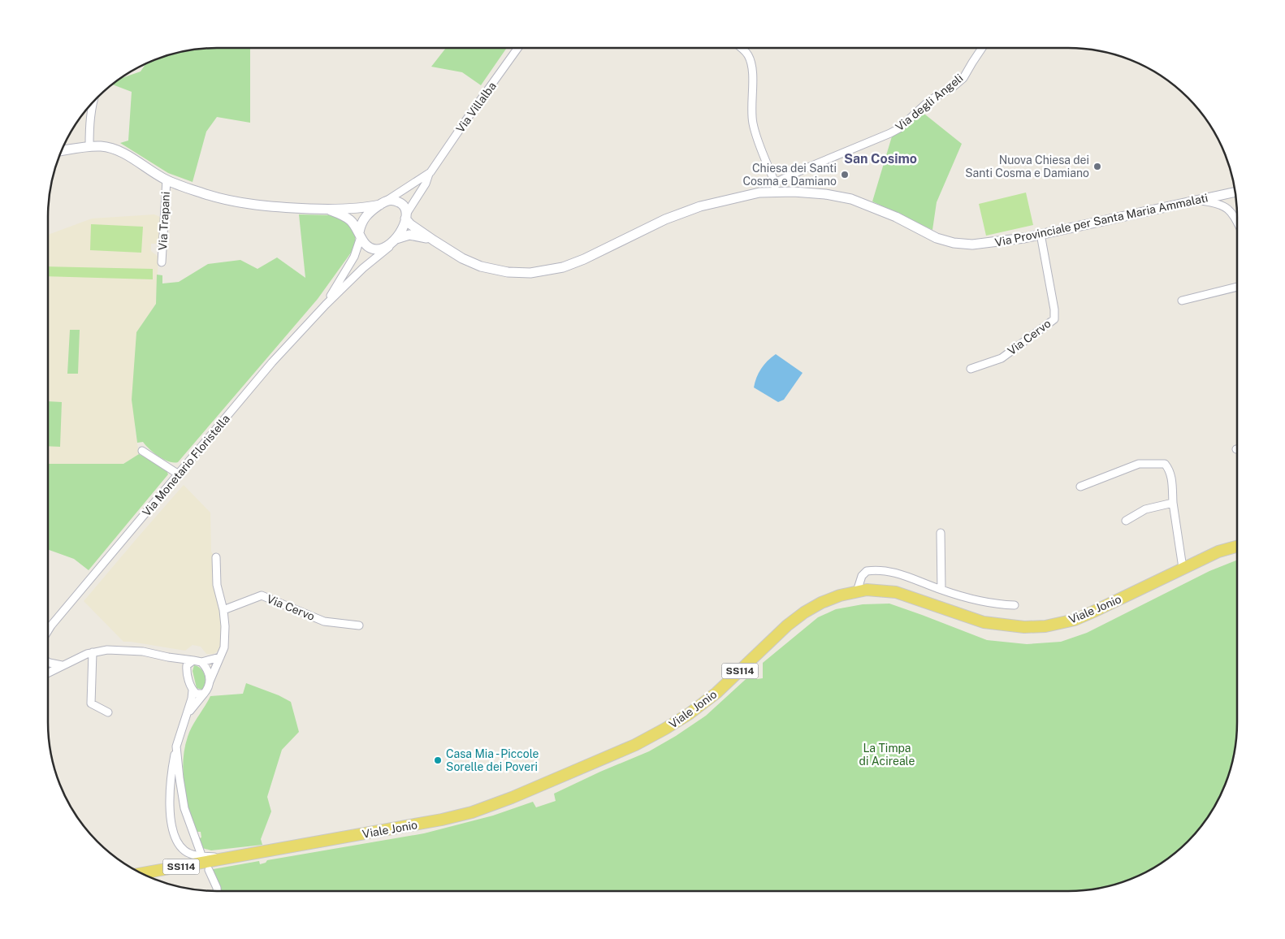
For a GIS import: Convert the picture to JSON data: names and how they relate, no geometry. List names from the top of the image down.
{
  "streets": {
    "main road": ["Viale Jonio", "SS114"],
    "street": [
      "Via degli Angeli",
      "Via Villalba",
      "Via Provinciale per Santa Maria Ammalati",
      "Via Trapani",
      "Via Cervo",
      "Via Monetario Floristella"
    ]
  },
  "crossings": [
    ["Via degli Angeli", "Via Provinciale per Santa Maria Ammalati"],
    ["Via Provinciale per Santa Maria Ammalati", "Via Cervo"]
  ],
  "districts": ["San Cosimo"],
  "parks": ["La Timpa di Acireale"],
  "places": ["Nuova Chiesa dei Santi Cosma e Damiano", "Chiesa dei Santi Cosma e Damiano", "Casa Mia - Piccole Sorelle dei Poveri"]
}
